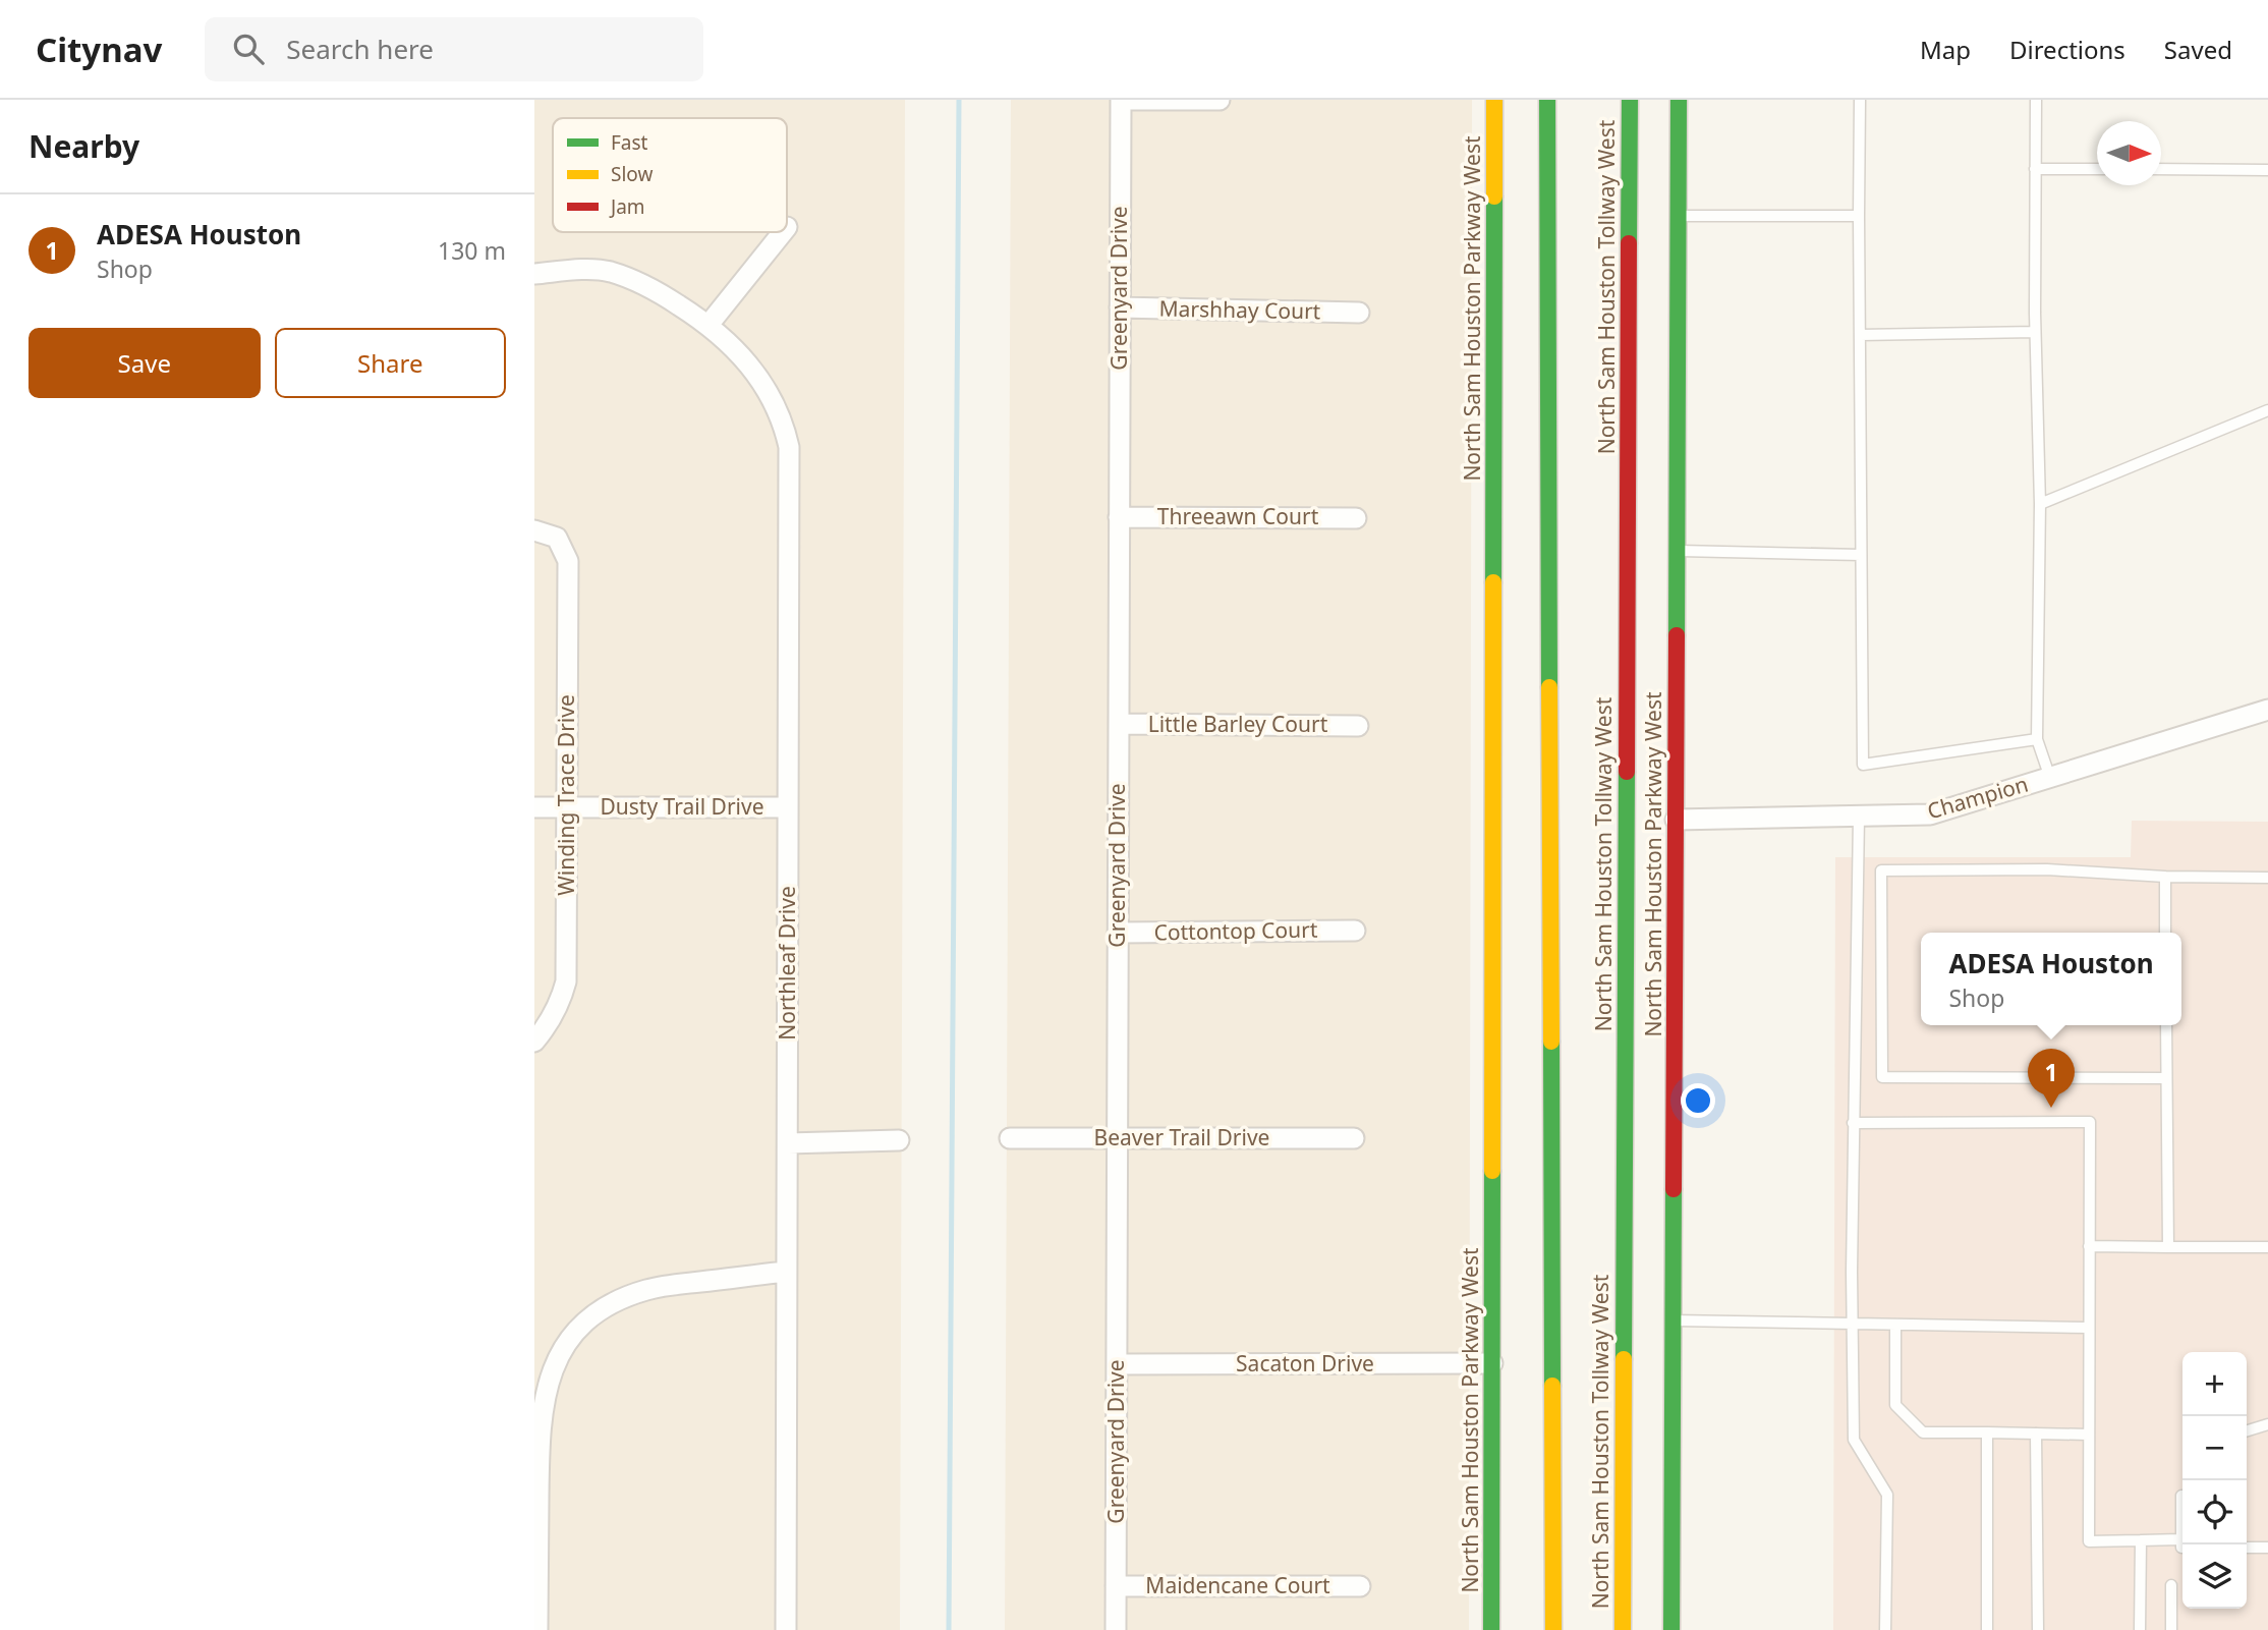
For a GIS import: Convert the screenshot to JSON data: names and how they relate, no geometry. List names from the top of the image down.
{
  "streets": {
    "main road": ["North Sam Houston Tollway West", "North Sam Houston Parkway West"],
    "street": [
      "Greenyard Drive",
      "Marshhay Court",
      "Threeawn Court",
      "Little Barley Court",
      "Winding Trace Drive",
      "Champion",
      "Dusty Trail Drive",
      "Cottontop Court",
      "Northleaf Drive",
      "Beaver Trail Drive",
      "Sacaton Drive",
      "Maidencane Court"
    ]
  },
  "crossings": [
    ["Greenyard Drive", "Marshhay Court"],
    ["Greenyard Drive", "Threeawn Court"],
    ["Greenyard Drive", "Little Barley Court"],
    ["Greenyard Drive", "Cottontop Court"],
    ["Greenyard Drive", "Beaver Trail Drive"],
    ["Greenyard Drive", "Sacaton Drive"],
    ["Greenyard Drive", "Maidencane Court"],
    ["North Sam Houston Parkway West", "Champion"],
    ["North Sam Houston Parkway West", "Sacaton Drive"],
    ["Winding Trace Drive", "Dusty Trail Drive"],
    ["Dusty Trail Drive", "Northleaf Drive"]
  ],
  "legend": ["Fast", "Slow", "Jam"],
  "north": "right",
  "page": {
    "header": "Citynav",
    "search": "Search here",
    "nav": ["Map", "Directions", "Saved"],
    "heading": "Nearby",
    "list": [
      {
        "mark": "1",
        "name": "ADESA Houston",
        "note": "Shop",
        "value": "130 m"
      }
    ],
    "buttons": ["Save", "Share"],
    "popup": ["ADESA Houston", "Shop"],
    "pins": "1",
    "map_buttons": ["+", "−"]
  }
}
